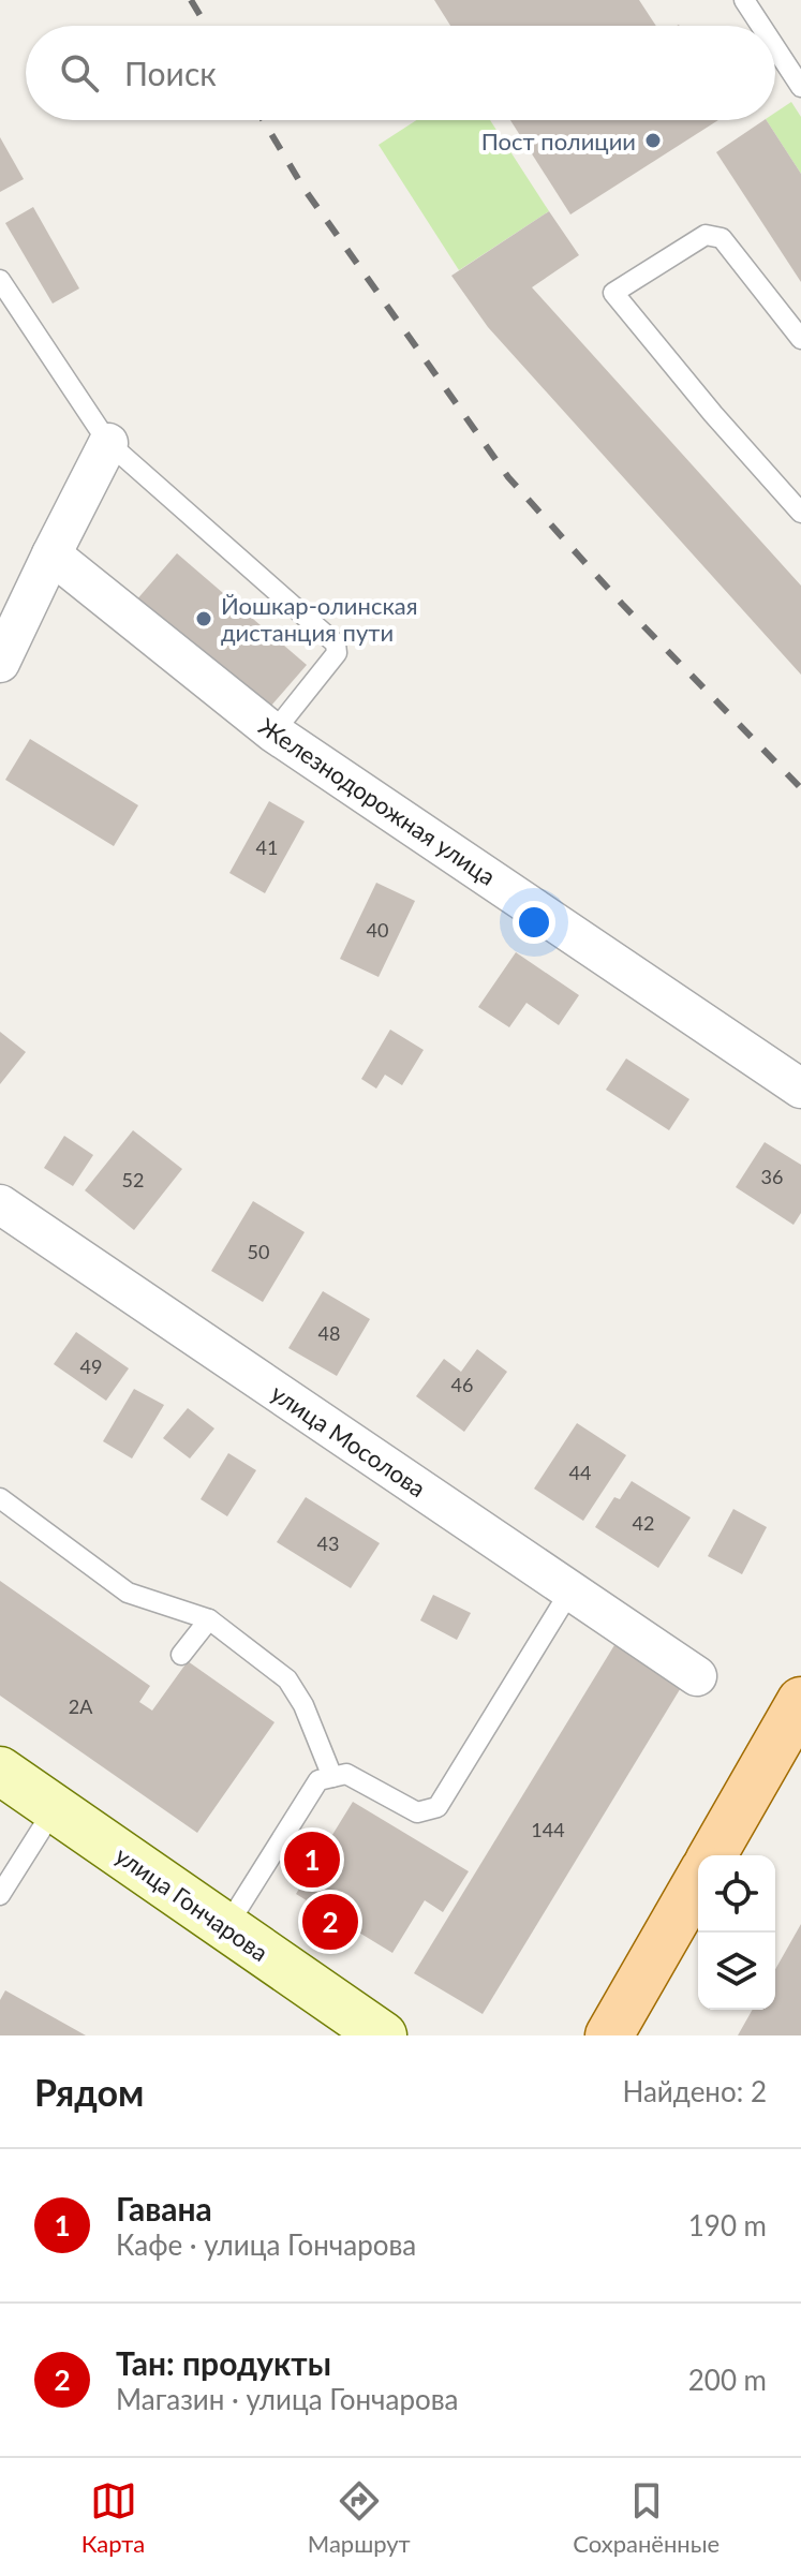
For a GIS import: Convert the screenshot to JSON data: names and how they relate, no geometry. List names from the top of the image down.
{
  "streets": {
    "street": ["Железнодорожная улица", "улица Мосолова", "улица Гончарова"]
  },
  "places": ["Пост полиции", "Йошкар-олинская дистанция пути"],
  "house_numbers": [
    "41",
    "40",
    "36",
    "52",
    "50",
    "48",
    "49",
    "46",
    "44",
    "42",
    "43",
    "2А",
    "144"
  ],
  "page": {
    "search": "Поиск",
    "pins": ["1", "2"],
    "heading": ["Рядом", "Найдено: 2"],
    "list": [
      {
        "mark": "1",
        "name": "Гавана",
        "note": "Кафе · улица Гончарова",
        "value": "190 m"
      },
      {
        "mark": "2",
        "name": "Тан: продукты",
        "note": "Магазин · улица Гончарова",
        "value": "200 m"
      }
    ],
    "nav": ["Карта", "Маршрут", "Сохранённые"]
  }
}
